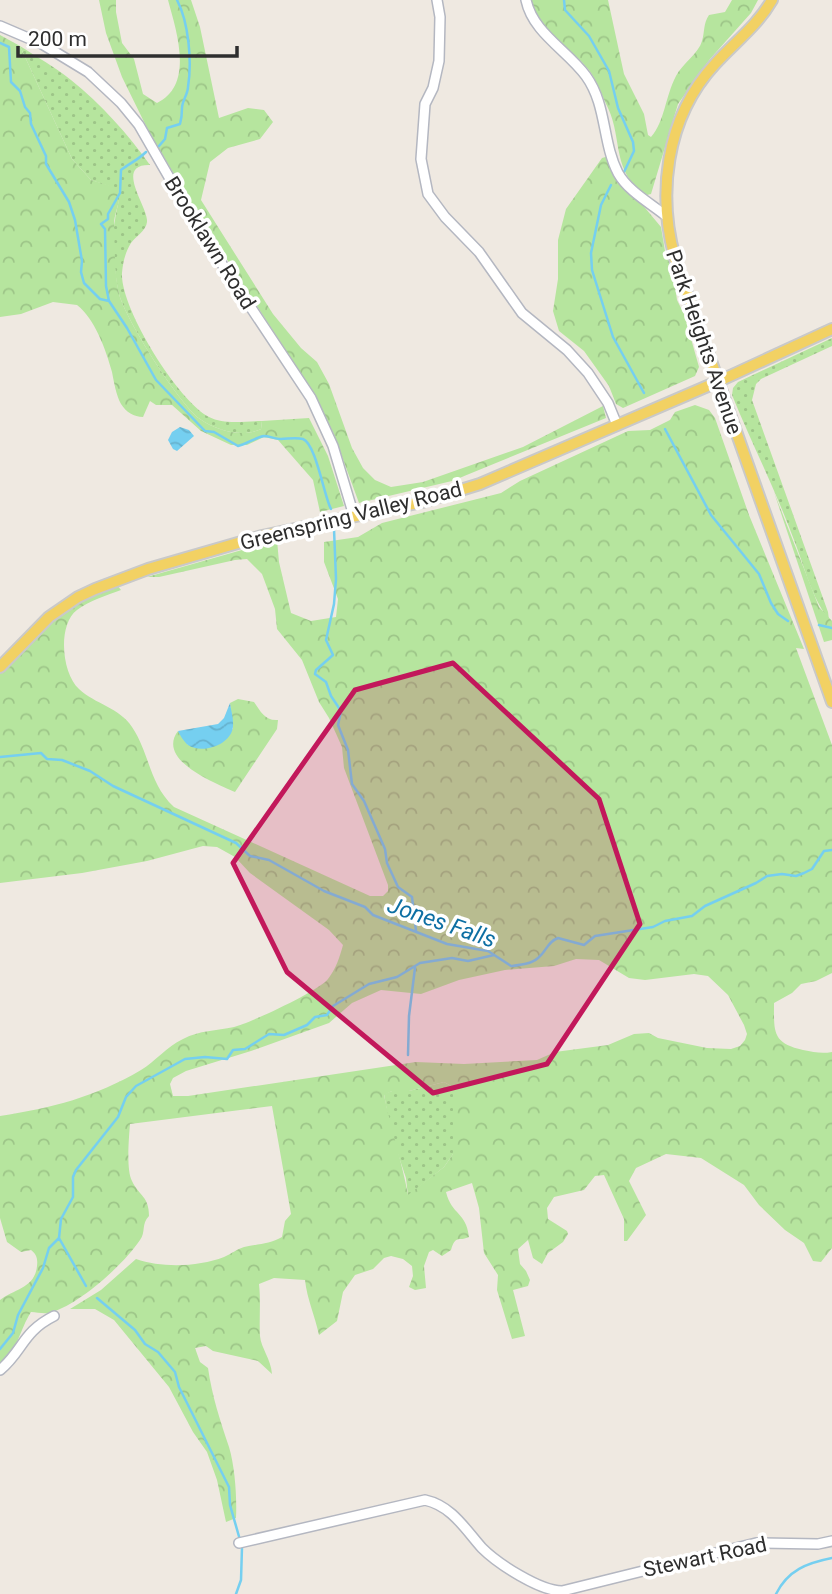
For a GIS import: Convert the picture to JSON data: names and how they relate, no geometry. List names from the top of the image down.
{
  "streets": {
    "main road": ["Park Heights Avenue", "Greenspring Valley Road"],
    "street": ["Brooklawn Road", "Stewart Road"]
  },
  "crossings": [
    ["Brooklawn Road", "Greenspring Valley Road"],
    ["Park Heights Avenue", "Greenspring Valley Road"]
  ],
  "water": ["Jones Falls"],
  "scale_bar": "200 m"
}
